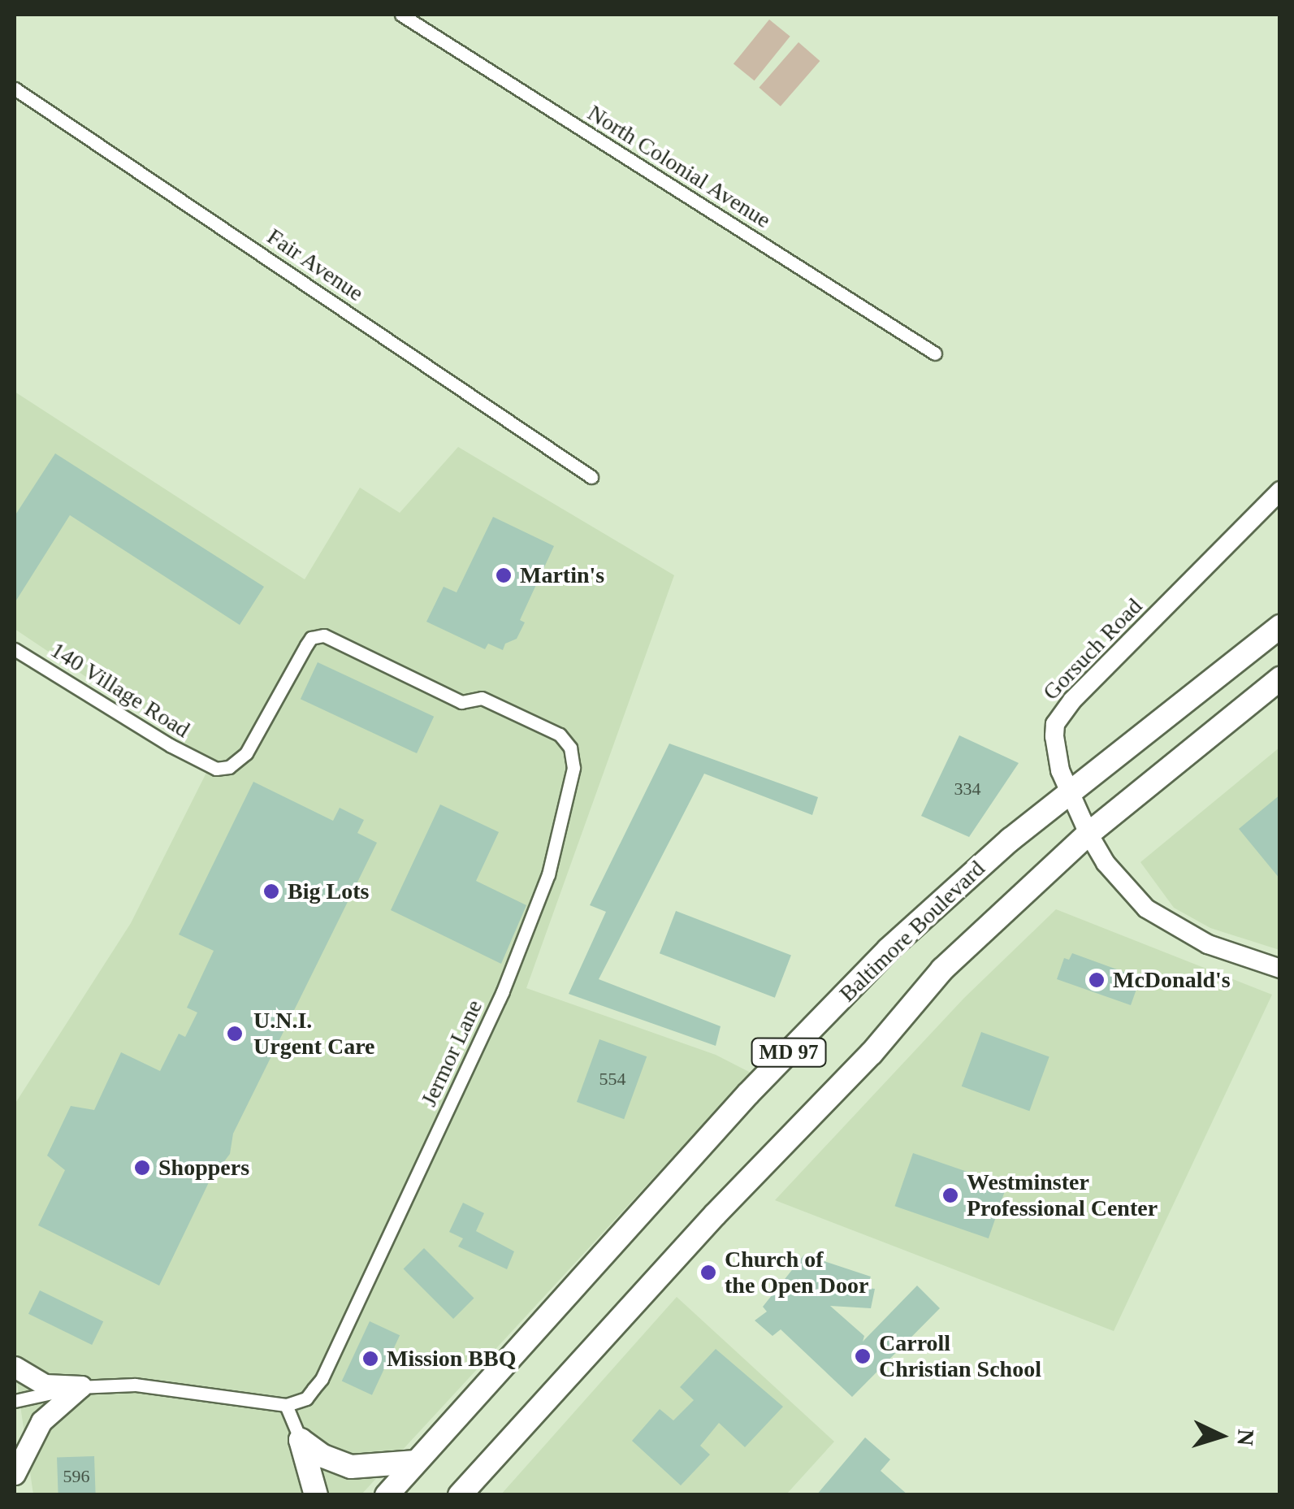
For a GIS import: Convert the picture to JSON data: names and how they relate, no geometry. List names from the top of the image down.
{
  "streets": {
    "highway": ["Baltimore Boulevard", "MD 97"],
    "street": [
      "North Colonial Avenue",
      "Fair Avenue",
      "Gorsuch Road",
      "140 Village Road",
      "Jermor Lane"
    ]
  },
  "crossings": [
    ["Gorsuch Road", "Baltimore Boulevard"],
    ["Gorsuch Road", "MD 97"],
    ["140 Village Road", "Jermor Lane"]
  ],
  "places": [
    "Martin's",
    "Big Lots",
    "McDonald's",
    "U.N.I. Urgent Care",
    "Shoppers",
    "Westminster Professional Center",
    "Church of the Open Door",
    "Carroll Christian School",
    "Mission BBQ"
  ],
  "house_numbers": ["334", "554", "596"],
  "north": "right"
}
